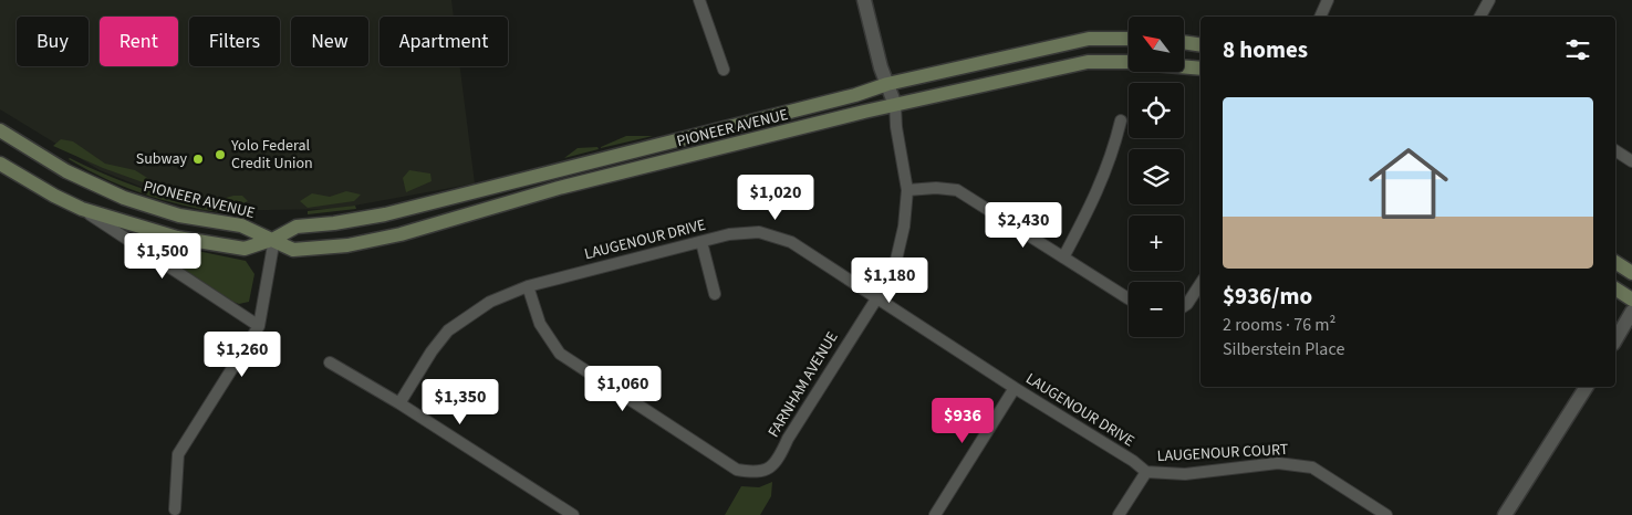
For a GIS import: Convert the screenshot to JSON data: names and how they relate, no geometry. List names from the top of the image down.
{
  "streets": {
    "main road": ["PIONEER AVENUE"],
    "street": ["LAUGENOUR DRIVE", "FARNHAM AVENUE", "LAUGENOUR COURT"]
  },
  "crossings": [
    ["PIONEER AVENUE", "FARNHAM AVENUE"],
    ["LAUGENOUR DRIVE", "FARNHAM AVENUE"],
    ["LAUGENOUR DRIVE", "LAUGENOUR COURT"]
  ],
  "places": ["Yolo Federal Credit Union", "Subway"],
  "north": "top left",
  "page": {
    "map_buttons": ["+", "−"],
    "chip": [
      "Buy",
      "Rent",
      "Filters",
      "New",
      "Apartment"
    ],
    "heading": "8 homes",
    "list": [
      {
        "name": "$936/mo",
        "note": "2 rooms · 76 m² · Silberstein Place"
      }
    ],
    "price": [
      "$1,020",
      "$2,430",
      "$1,500",
      "$1,180",
      "$1,260",
      "$1,060",
      "$1,350",
      "$936"
    ]
  }
}
